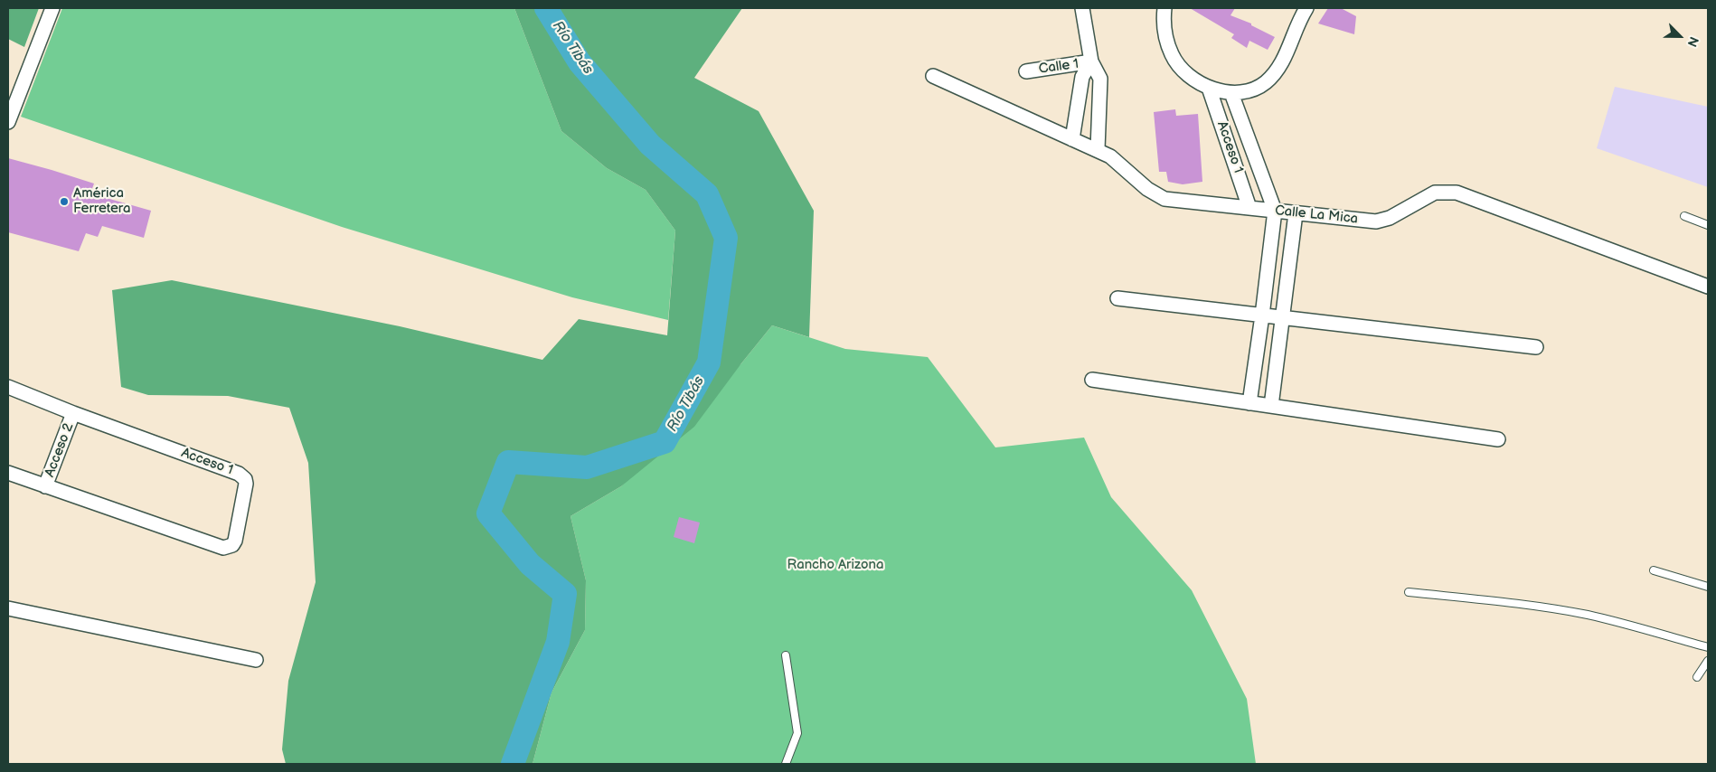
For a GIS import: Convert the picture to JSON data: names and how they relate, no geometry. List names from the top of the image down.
{
  "streets": {
    "street": [
      "Calle 1",
      "Acceso 1",
      "Calle La Mica",
      "Acceso 2"
    ]
  },
  "crossings": [
    ["Acceso 1", "Calle La Mica"],
    ["Acceso 1", "Acceso 2"]
  ],
  "water": ["Río Tibás"],
  "parks": ["Rancho Arizona"],
  "places": ["América Ferretera"],
  "north": "bottom right"
}
